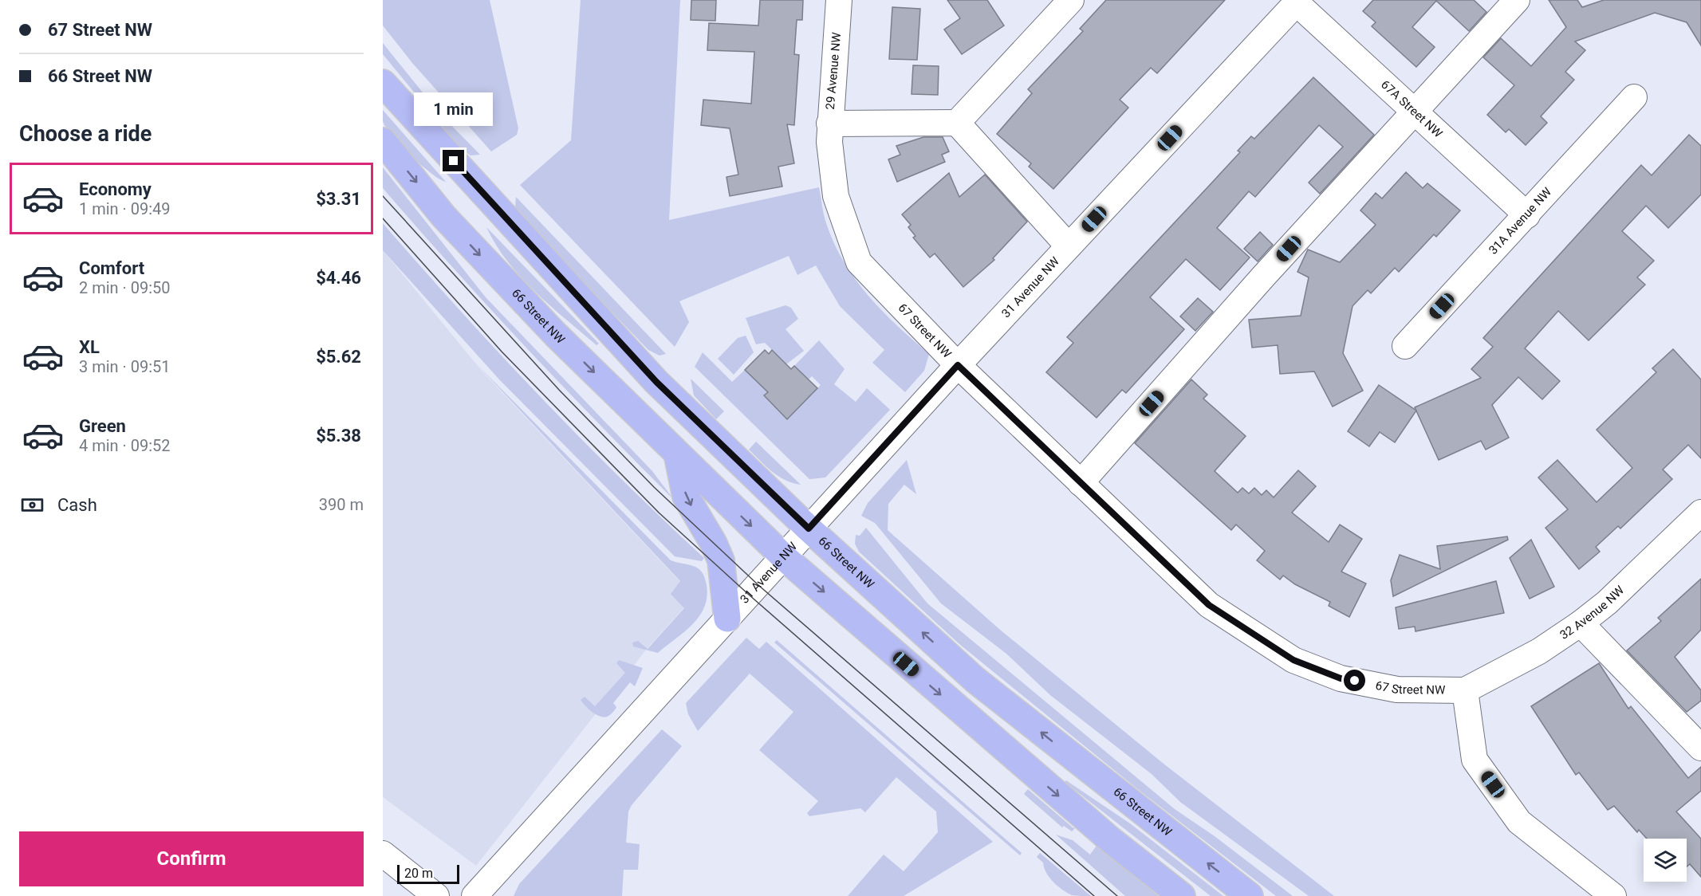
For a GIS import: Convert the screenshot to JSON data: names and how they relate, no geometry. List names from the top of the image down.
{
  "streets": {
    "main road": ["66 Street NW"],
    "street": [
      "29 Avenue NW",
      "67A Street NW",
      "31A Avenue NW",
      "31 Avenue NW",
      "67 Street NW",
      "32 Avenue NW"
    ]
  },
  "crossings": [
    ["29 Avenue NW", "67 Street NW"],
    ["67A Street NW", "31A Avenue NW"],
    ["67A Street NW", "31 Avenue NW"],
    ["31 Avenue NW", "66 Street NW"],
    ["31 Avenue NW", "67 Street NW"],
    ["67 Street NW", "32 Avenue NW"]
  ],
  "scale_bar": "20 m",
  "page": {
    "banner": ["67 Street NW", "66 Street NW"],
    "bubble": "1 min",
    "heading": "Choose a ride",
    "list": [
      {
        "name": "Economy",
        "note": "1 min · 09:49",
        "value": "$3.31"
      },
      {
        "name": "Comfort",
        "note": "2 min · 09:50",
        "value": "$4.46"
      },
      {
        "name": "XL",
        "note": "3 min · 09:51",
        "value": "$5.62"
      },
      {
        "name": "Green",
        "note": "4 min · 09:52",
        "value": "$5.38"
      }
    ],
    "pay": ["Cash", "390 m"],
    "buttons": "Confirm",
    "scale": "20 m"
  }
}
